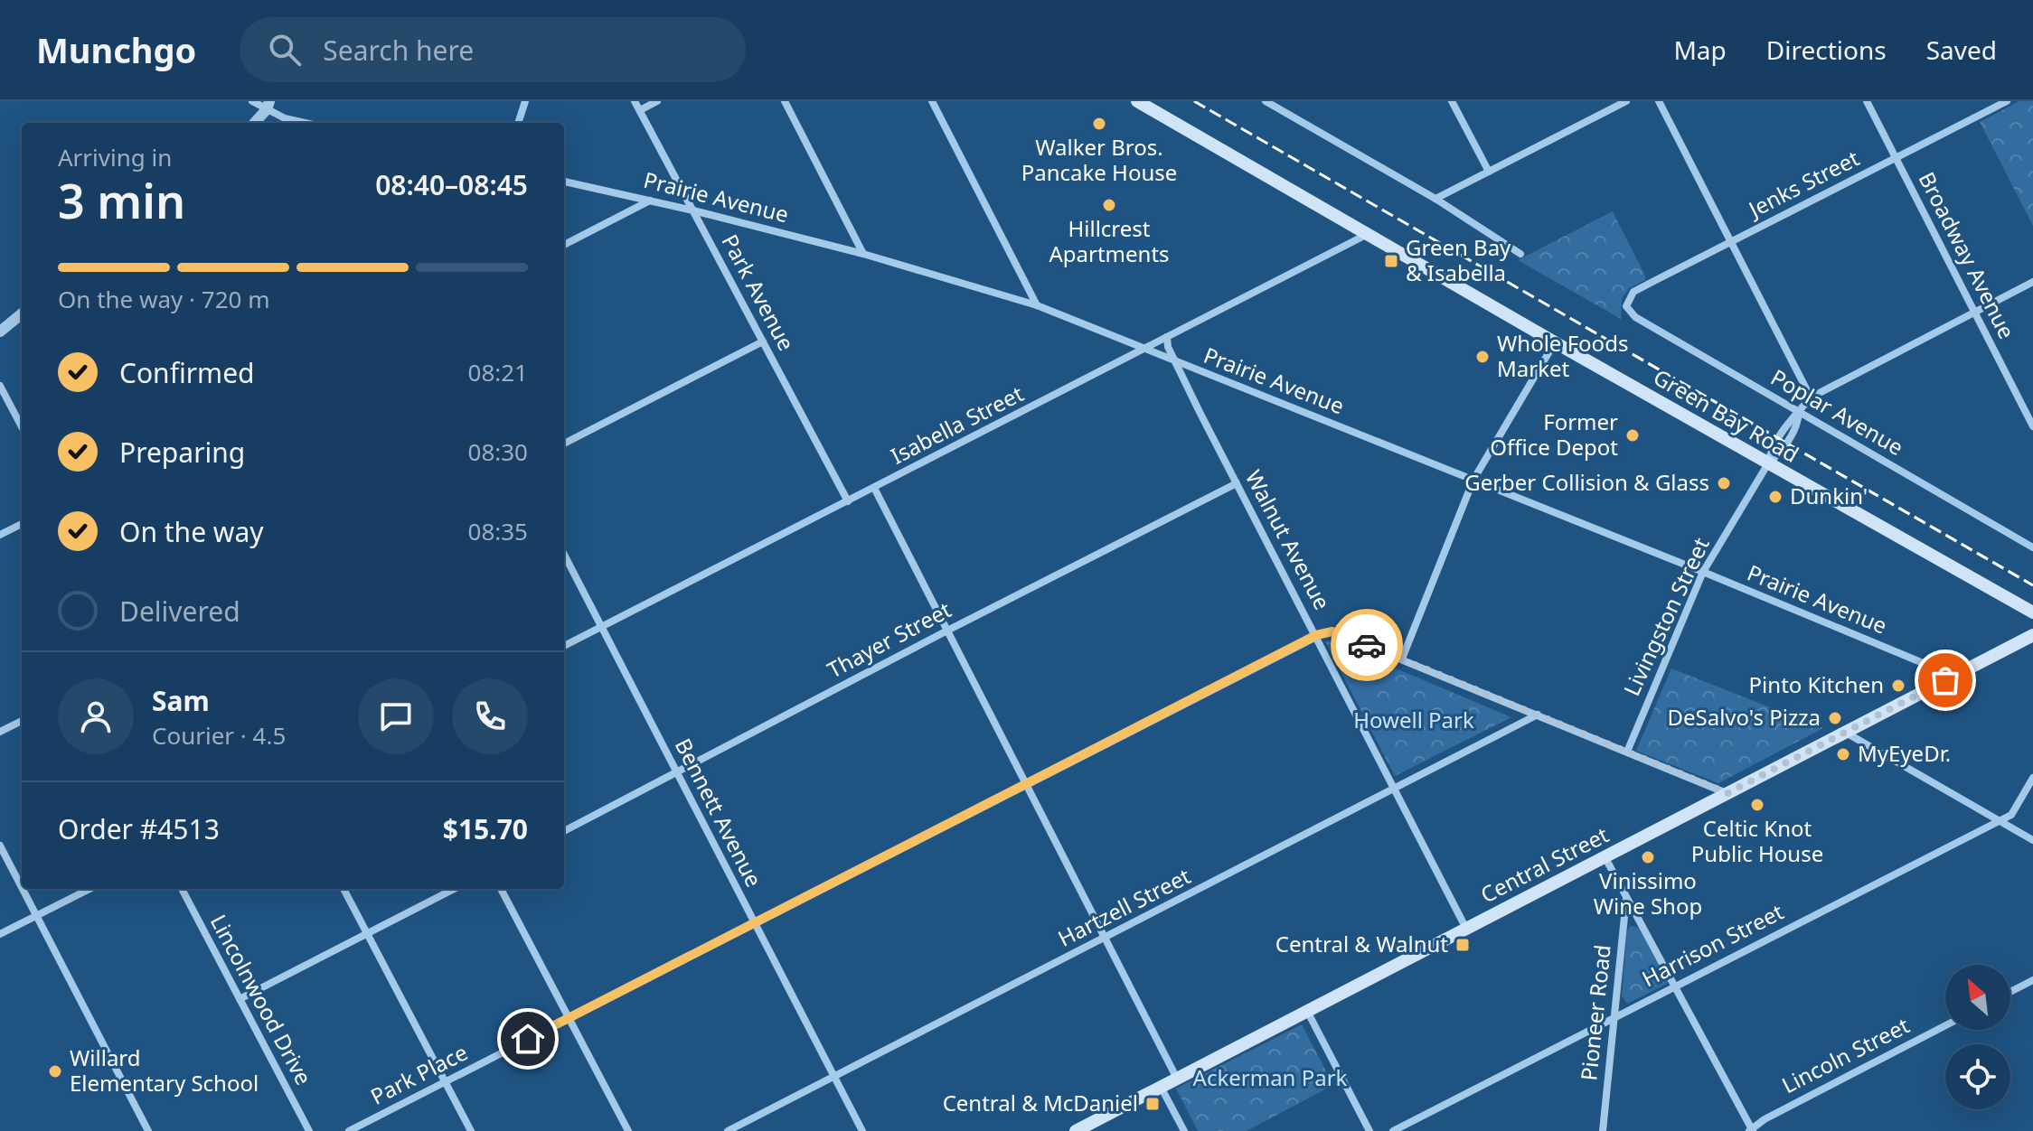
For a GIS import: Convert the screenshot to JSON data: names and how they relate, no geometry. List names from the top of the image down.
{
  "streets": {
    "main road": ["Green Bay Road", "Central Street"],
    "street": [
      "Jenks Street",
      "Prairie Avenue",
      "Broadway Avenue",
      "Park Avenue",
      "Poplar Avenue",
      "Isabella Street",
      "Walnut Avenue",
      "Livingston Street",
      "Thayer Street",
      "Bennett Avenue",
      "Hartzell Street",
      "Harrison Street",
      "Lincolnwood Drive",
      "Pioneer Road",
      "Lincoln Street",
      "Park Place"
    ]
  },
  "crossings": [
    ["Jenks Street", "Broadway Avenue"],
    ["Jenks Street", "Poplar Avenue"],
    ["Prairie Avenue", "Park Avenue"],
    ["Prairie Avenue", "Isabella Street"],
    ["Prairie Avenue", "Walnut Avenue"],
    ["Prairie Avenue", "Livingston Street"],
    ["Prairie Avenue", "Central Street"],
    ["Broadway Avenue", "Livingston Street"],
    ["Park Avenue", "Isabella Street"],
    ["Poplar Avenue", "Livingston Street"],
    ["Green Bay Road", "Isabella Street"],
    ["Green Bay Road", "Livingston Street"],
    ["Isabella Street", "Walnut Avenue"],
    ["Isabella Street", "Bennett Avenue"],
    ["Walnut Avenue", "Thayer Street"],
    ["Walnut Avenue", "Central Street"],
    ["Walnut Avenue", "Hartzell Street"],
    ["Walnut Avenue", "Park Place"],
    ["Thayer Street", "Bennett Avenue"],
    ["Bennett Avenue", "Hartzell Street"],
    ["Bennett Avenue", "Park Place"],
    ["Harrison Street", "Pioneer Road"]
  ],
  "parks": ["Howell Park", "Ackerman Park"],
  "places": {
    "other": [
      "Walker Bros. Pancake House",
      "Hillcrest Apartments",
      "Whole Foods Market",
      "Former Office Depot",
      "Gerber Collision & Glass",
      "Dunkin'",
      "Pinto Kitchen",
      "DeSalvo's Pizza",
      "MyEyeDr.",
      "Celtic Knot Public House",
      "Vinissimo Wine Shop",
      "Willard Elementary School"
    ],
    "transit": ["Green Bay & Isabella", "Central & Walnut", "Central & McDaniel"]
  },
  "north": "top left",
  "page": {
    "header": "Munchgo",
    "search": "Search here",
    "nav": ["Map", "Directions", "Saved"],
    "heading": ["3 min", "Arriving in", "08:40–08:45"],
    "panel": [
      "Sam",
      "Courier · 4.5",
      "Order #4513",
      "$15.70"
    ],
    "bar": "On the way · 720 m",
    "list": [
      ["Confirmed", "08:21"],
      ["Preparing", "08:30"],
      ["On the way", "08:35"],
      "Delivered"
    ]
  }
}
